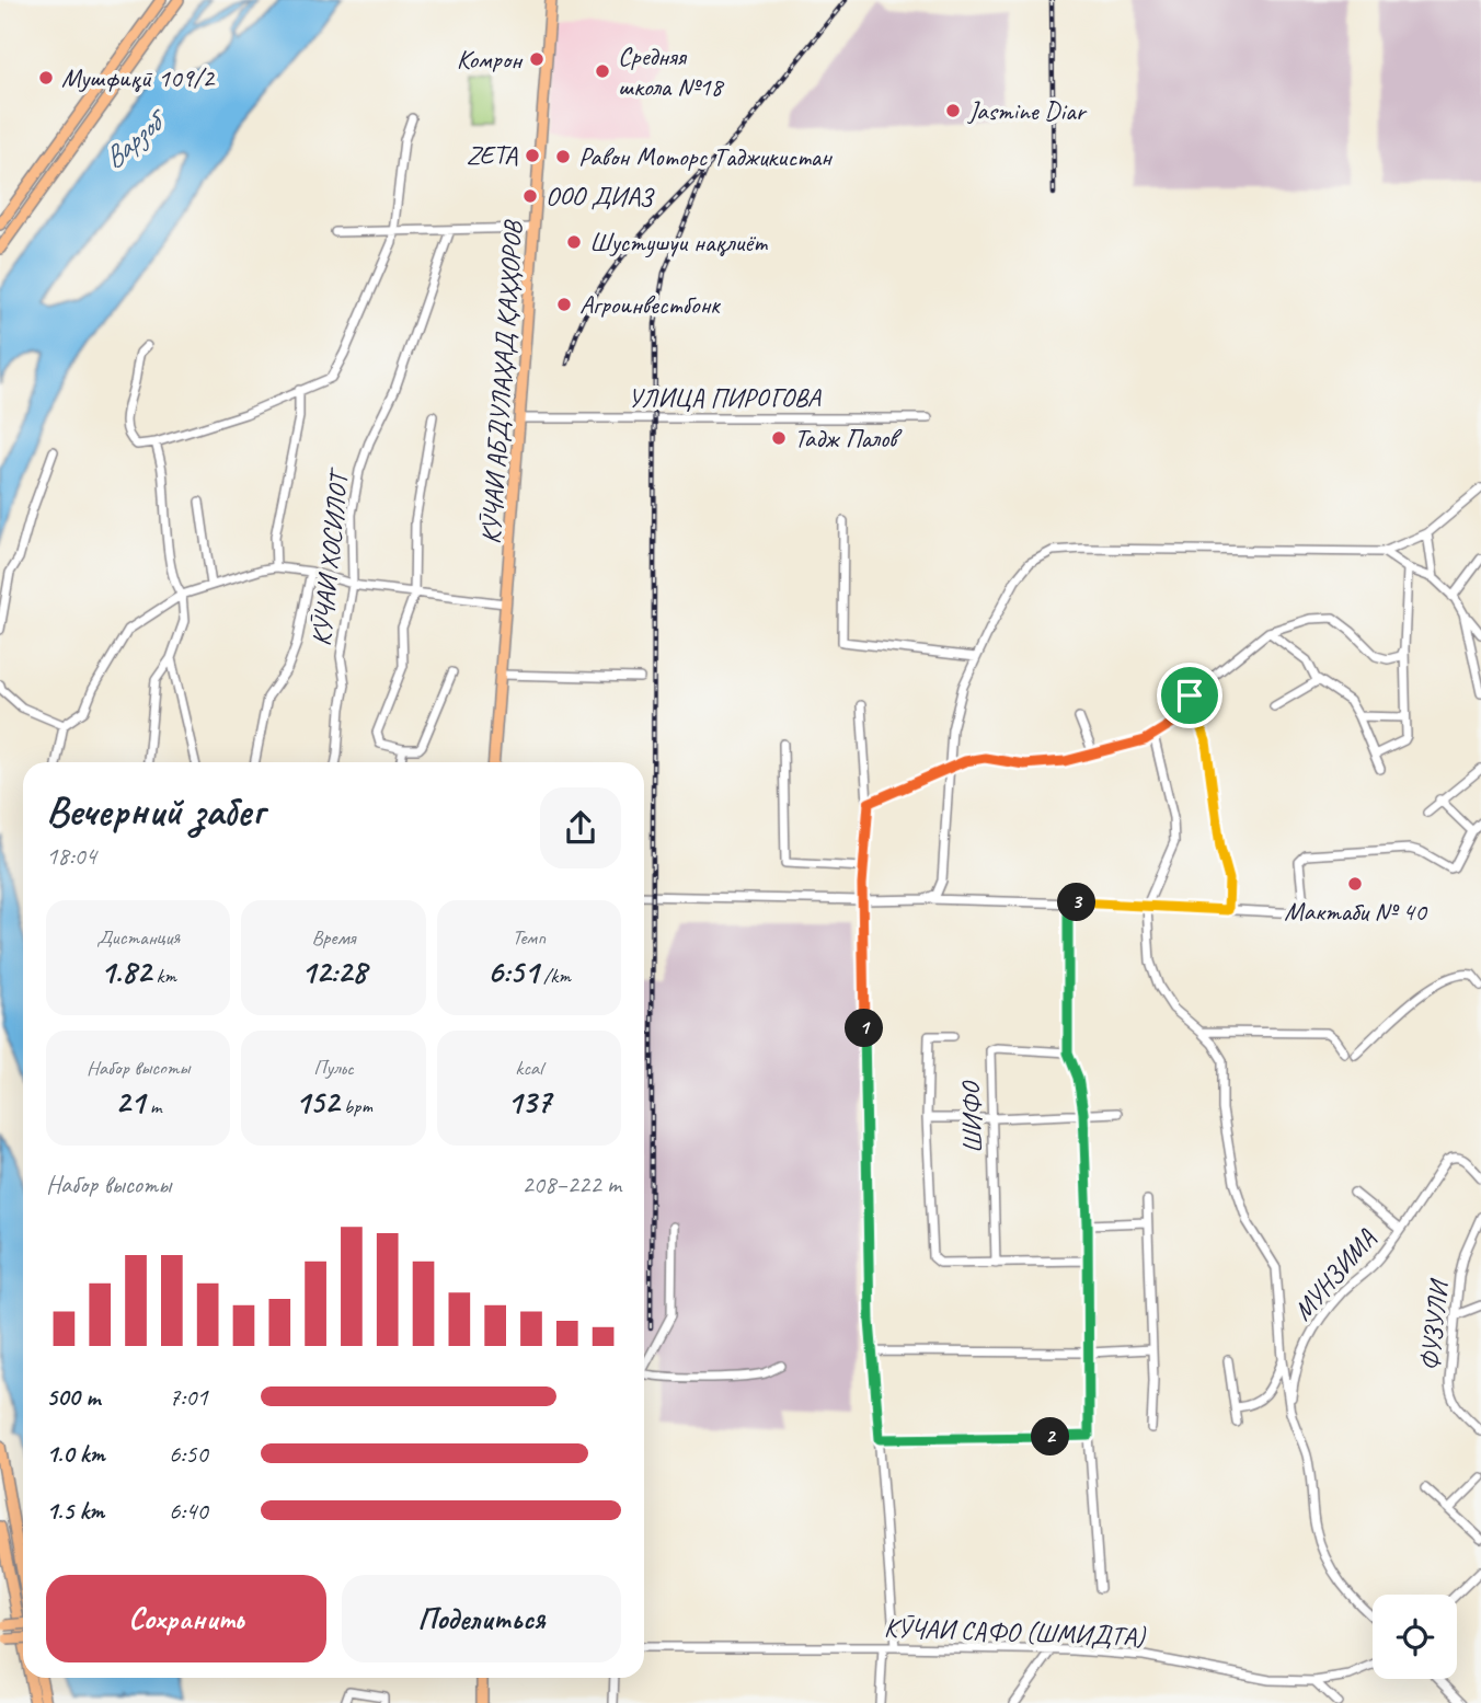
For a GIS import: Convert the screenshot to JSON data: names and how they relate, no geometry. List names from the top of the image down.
{
  "streets": {
    "main road": ["КӮЧАИ АБДУЛАҲАД ҚАҲҲОРОВ"],
    "street": [
      "УЛИЦА ПИРОГОВА",
      "КӮЧАИ ХОСИЛОТ",
      "ШИФО",
      "МУНЗИМА",
      "ФУЗУЛИ",
      "КӮЧАИ САФО (ШМИДТА)"
    ]
  },
  "crossings": [
    ["КӮЧАИ АБДУЛАҲАД ҚАҲҲОРОВ", "УЛИЦА ПИРОГОВА"]
  ],
  "water": ["Варзоб"],
  "places": [
    "Комрон",
    "Средняя школа №18",
    "Мушфиқӣ 109/2",
    "Jasmine Diar",
    "ZETA",
    "Равон Моторс Таджикистан",
    "ООО ДИАЗ",
    "Шустушуи нақлиёт",
    "Агроинвестбонк",
    "Тадж Палов",
    "Мактаби № 40"
  ],
  "page": {
    "heading": ["Вечерний забег", "18:04"],
    "pins": ["3", "1", "2"],
    "stats": [
      ["Дистанция", "1.82 km"],
      ["Время", "12:28"],
      ["Темп", "6:51 /km"],
      ["Набор высоты", "21 m"],
      ["Пульс", "152 bpm"],
      ["kcal", "137"]
    ],
    "chart": ["Набор высоты", "208–222 m"],
    "list": [
      {
        "name": "500 m",
        "note": "7:01"
      },
      {
        "name": "1.0 km",
        "note": "6:50"
      },
      {
        "name": "1.5 km",
        "note": "6:40"
      }
    ],
    "buttons": ["Сохранить", "Поделиться"]
  }
}
